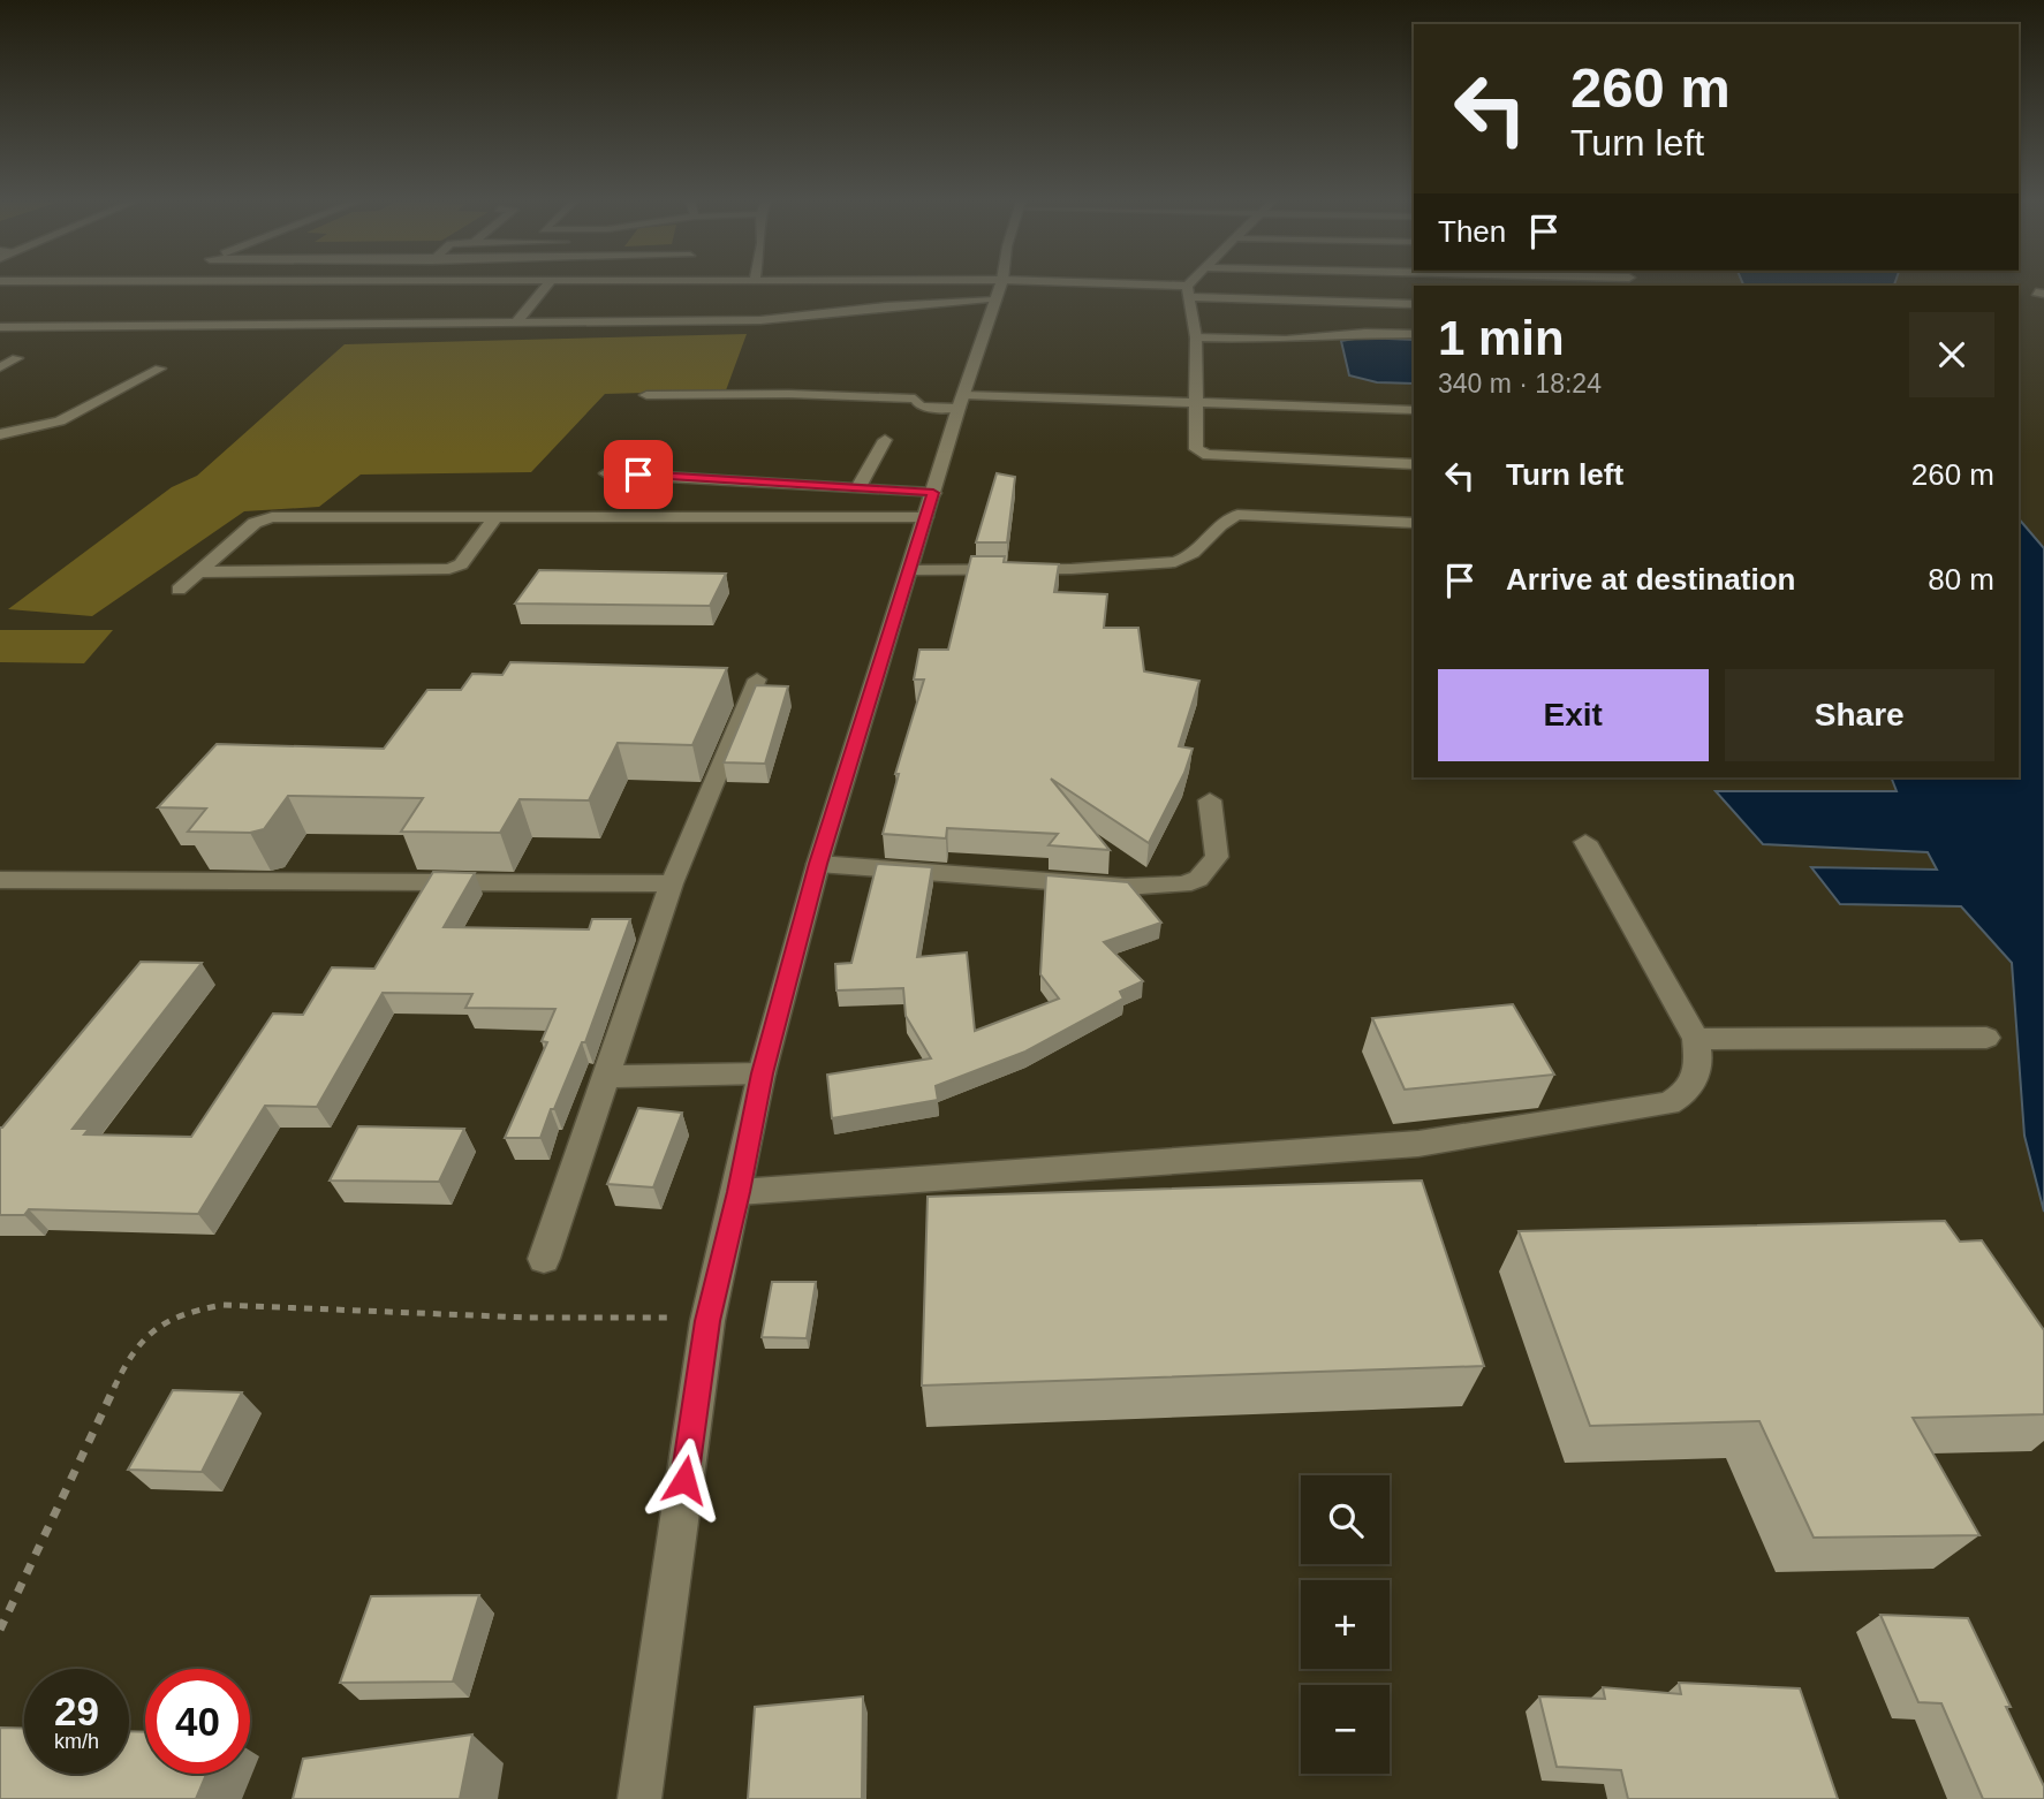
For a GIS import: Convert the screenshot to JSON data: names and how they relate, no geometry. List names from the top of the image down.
{
  "page": {
    "turn": ["260 m", "Turn left"],
    "then": "Then",
    "heading": ["1 min", "340 m · 18:24"],
    "list": [
      {
        "name": "Turn left",
        "value": "260 m"
      },
      {
        "name": "Arrive at destination",
        "value": "80 m"
      }
    ],
    "buttons": ["Exit", "Share"],
    "map_buttons": ["+", "−"],
    "speed": "29 km/h",
    "limit": "40"
  }
}
